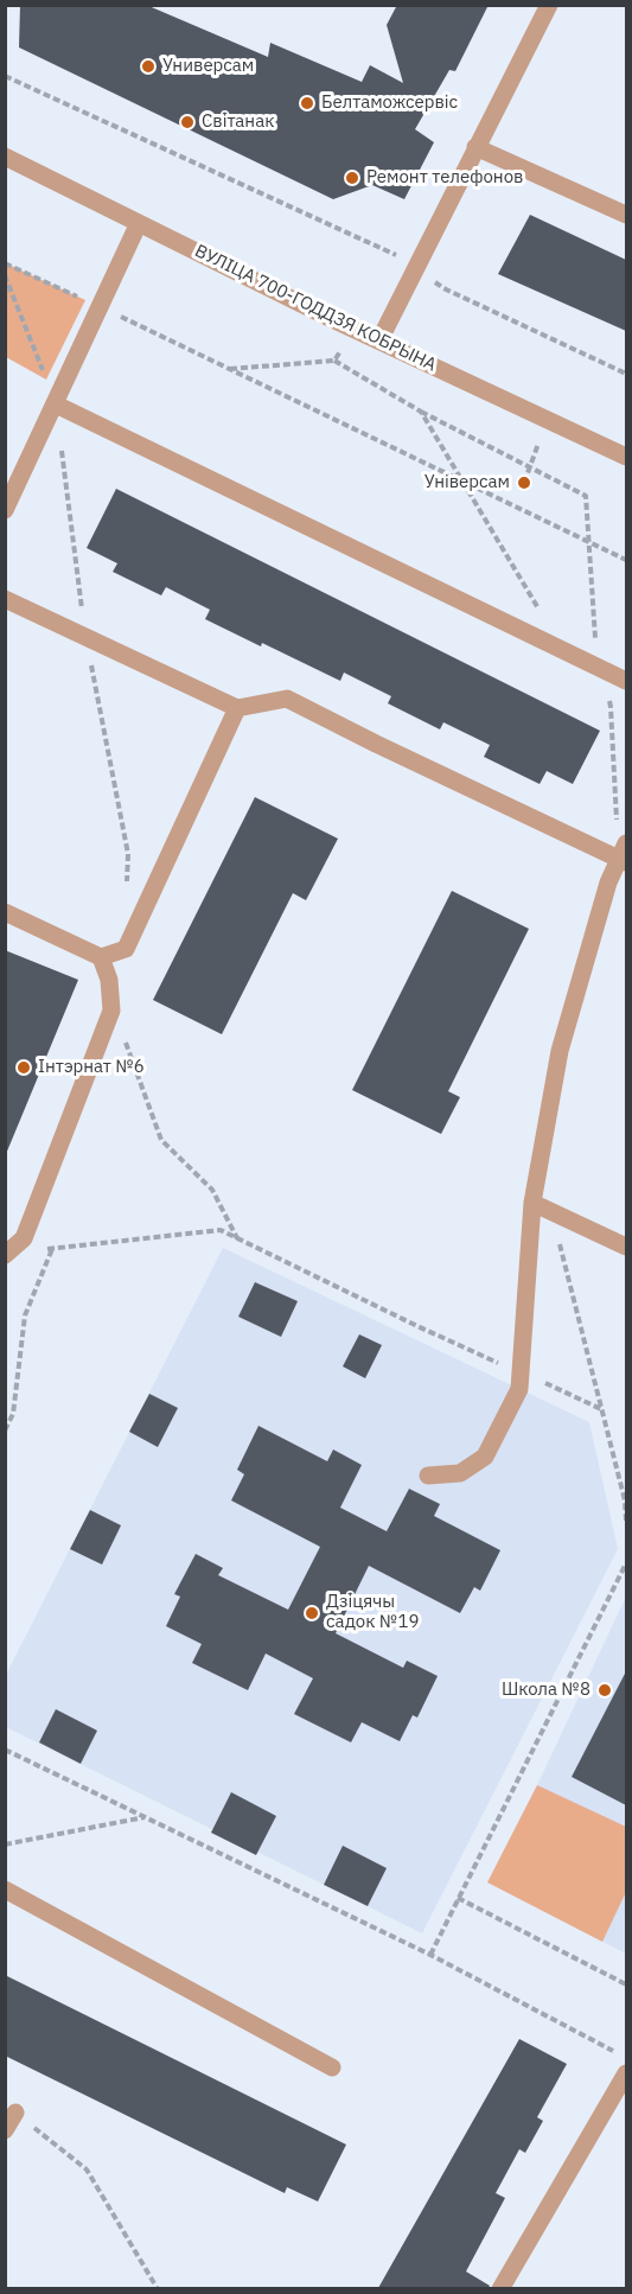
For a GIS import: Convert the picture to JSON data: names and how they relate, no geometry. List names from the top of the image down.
{
  "streets": {
    "street": ["ВУЛІЦА 700-ГОДДЗЯ КОБРЫНА"]
  },
  "places": [
    "Универсам",
    "Белтаможсервіс",
    "Світанак",
    "Ремонт телефонов",
    "Універсам",
    "Інтэрнат №6",
    "Дзіцячы садок №19",
    "Школа №8"
  ]
}
